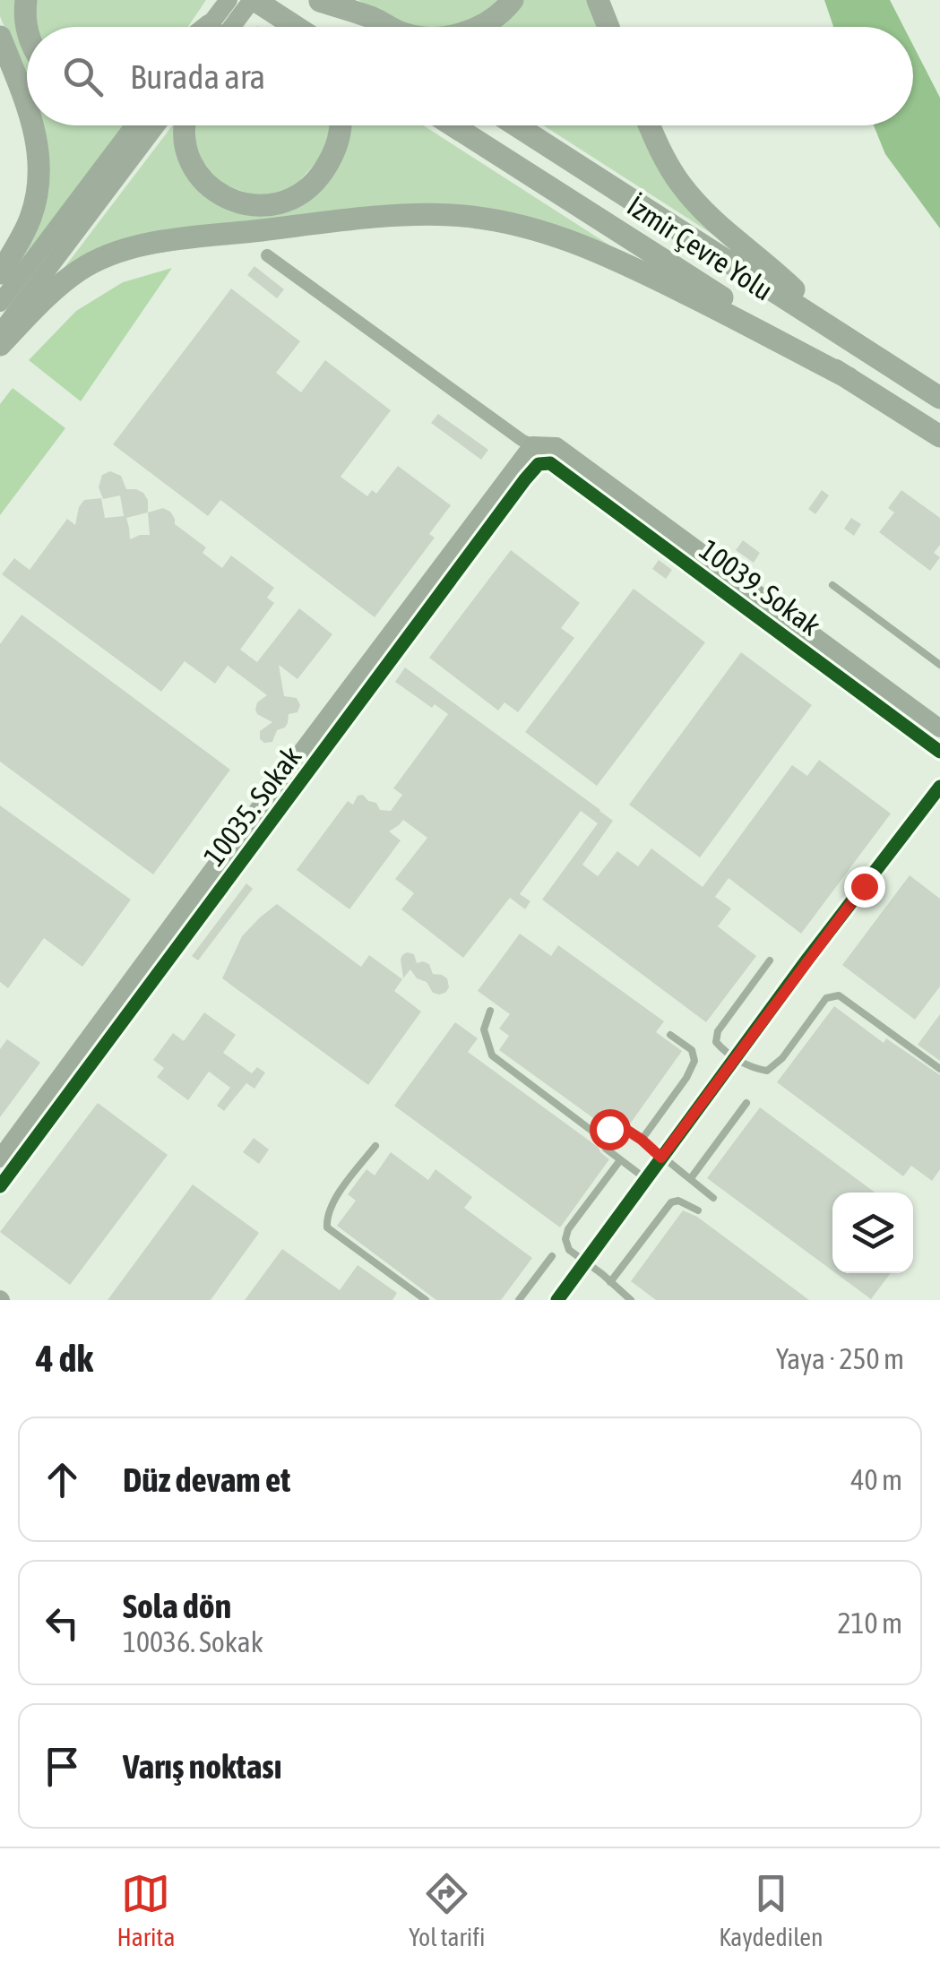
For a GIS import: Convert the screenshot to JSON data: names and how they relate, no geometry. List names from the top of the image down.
{
  "streets": {
    "highway": ["İzmir Çevre Yolu"],
    "street": ["10039. Sokak", "10035. Sokak"]
  },
  "crossings": [
    ["10039. Sokak", "10035. Sokak"]
  ],
  "page": {
    "search": "Burada ara",
    "heading": ["4 dk", "Yaya · 250 m"],
    "list": [
      ["Düz devam et", "40 m"],
      ["Sola dön", "10036. Sokak", "210 m"],
      "Varış noktası"
    ],
    "nav": ["Harita", "Yol tarifi", "Kaydedilen"]
  }
}
